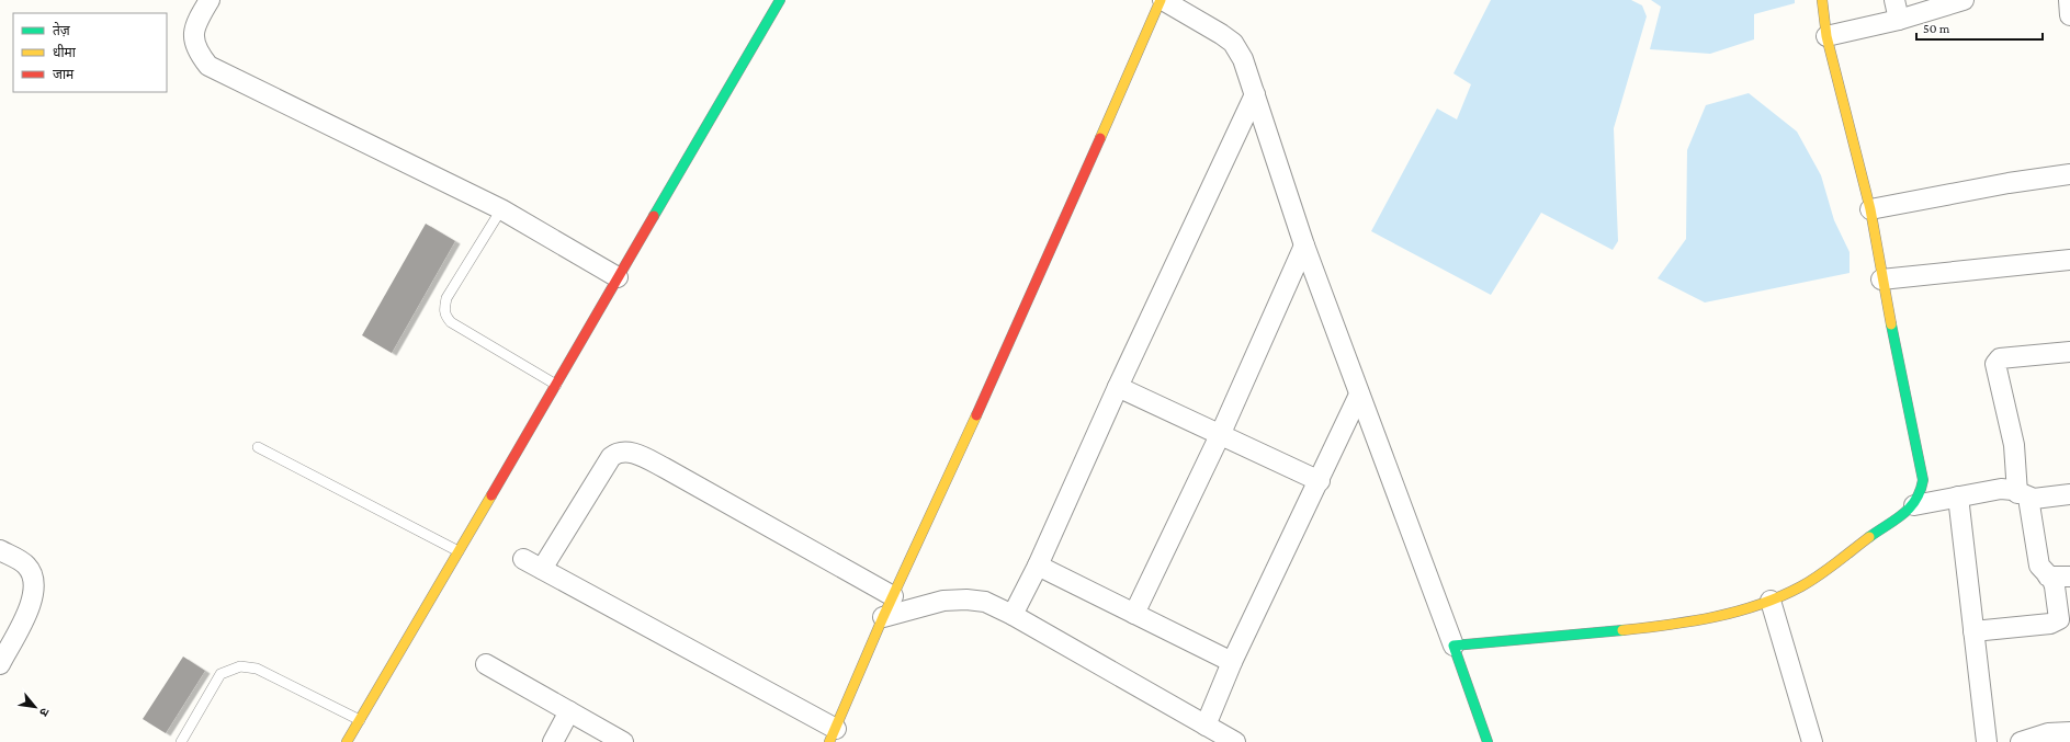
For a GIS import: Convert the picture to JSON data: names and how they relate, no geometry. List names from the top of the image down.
{
  "legend": ["तेज़", "धीमा", "जाम"],
  "scale_bar": "50 m",
  "north": "bottom right"
}
